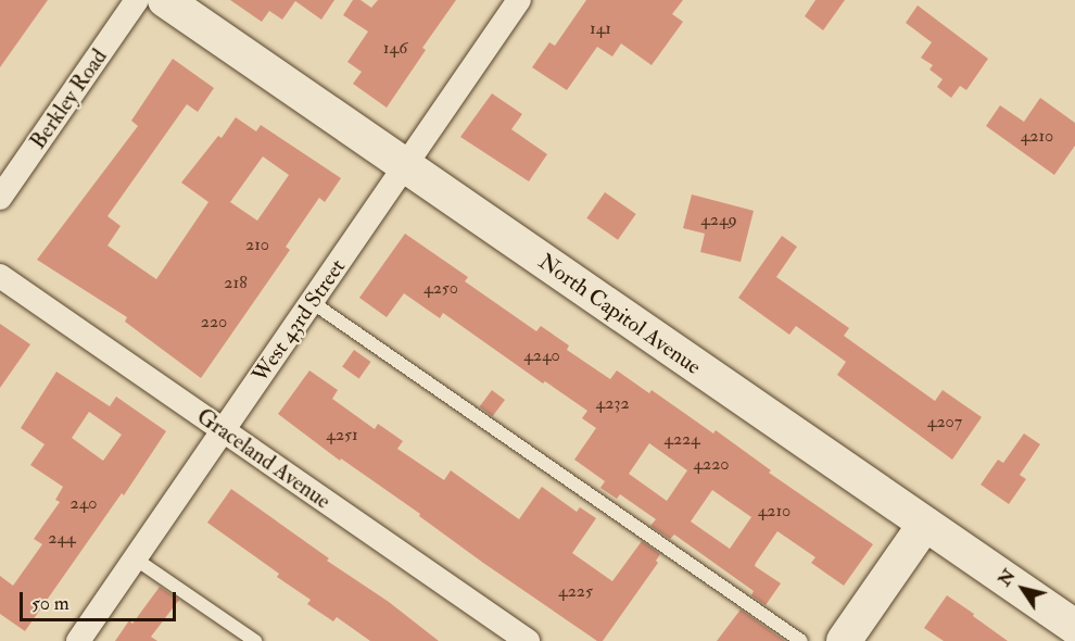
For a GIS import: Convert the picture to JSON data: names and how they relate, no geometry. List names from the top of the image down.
{
  "streets": {
    "main road": ["North Capitol Avenue"],
    "street": ["Berkley Road", "West 43rd Street", "Graceland Avenue"]
  },
  "crossings": [
    ["North Capitol Avenue", "West 43rd Street"],
    ["West 43rd Street", "Graceland Avenue"]
  ],
  "house_numbers": [
    "141",
    "146",
    "4210",
    "4249",
    "210",
    "218",
    "4250",
    "220",
    "4240",
    "4232",
    "4207",
    "4251",
    "4224",
    "4220",
    "240",
    "4210",
    "244",
    "4225"
  ],
  "scale_bar": "50 m",
  "north": "top left"
}
